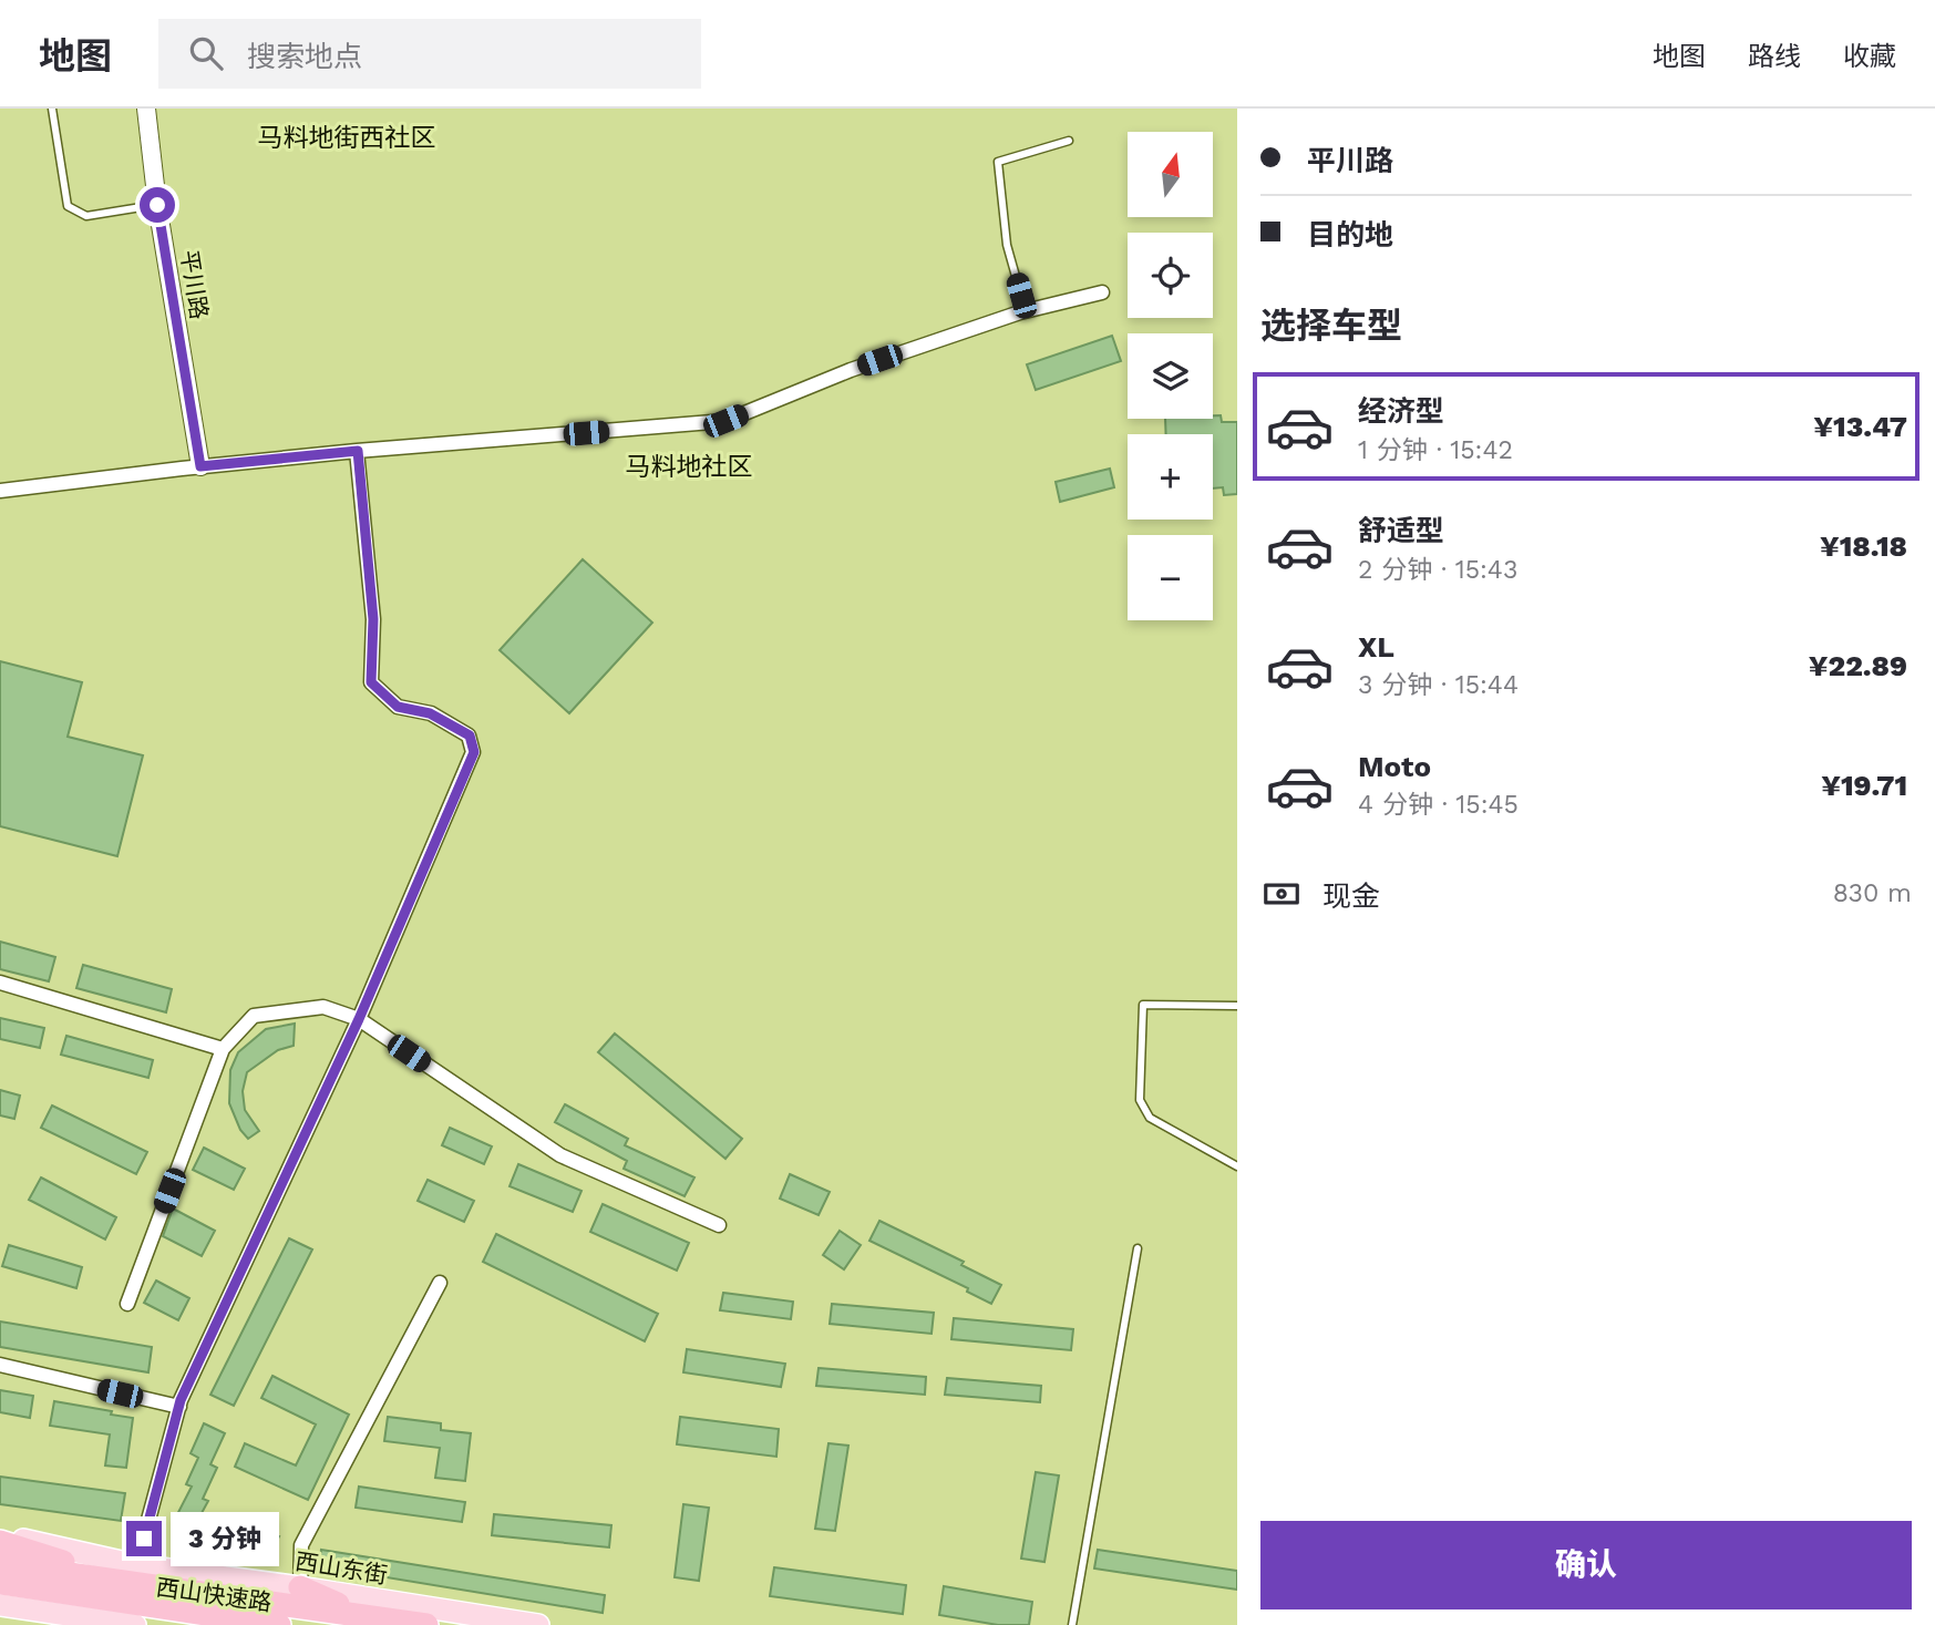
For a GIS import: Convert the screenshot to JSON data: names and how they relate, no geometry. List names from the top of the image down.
{
  "streets": {
    "highway": ["西山快速路"],
    "main road": ["西山东街"],
    "street": ["平川路"]
  },
  "districts": ["马料地街西社区", "马料地社区"],
  "north": "top",
  "page": {
    "header": "地图",
    "search": "搜索地点",
    "nav": ["地图", "路线", "收藏"],
    "banner": ["平川路", "目的地"],
    "map_buttons": ["+", "−"],
    "heading": "选择车型",
    "list": [
      {
        "name": "经济型",
        "note": "1 分钟 · 15:42",
        "value": "¥13.47"
      },
      {
        "name": "舒适型",
        "note": "2 分钟 · 15:43",
        "value": "¥18.18"
      },
      {
        "name": "XL",
        "note": "3 分钟 · 15:44",
        "value": "¥22.89"
      },
      {
        "name": "Moto",
        "note": "4 分钟 · 15:45",
        "value": "¥19.71"
      }
    ],
    "pay": ["现金", "830 m"],
    "buttons": "确认",
    "bubble": "3 分钟"
  }
}
